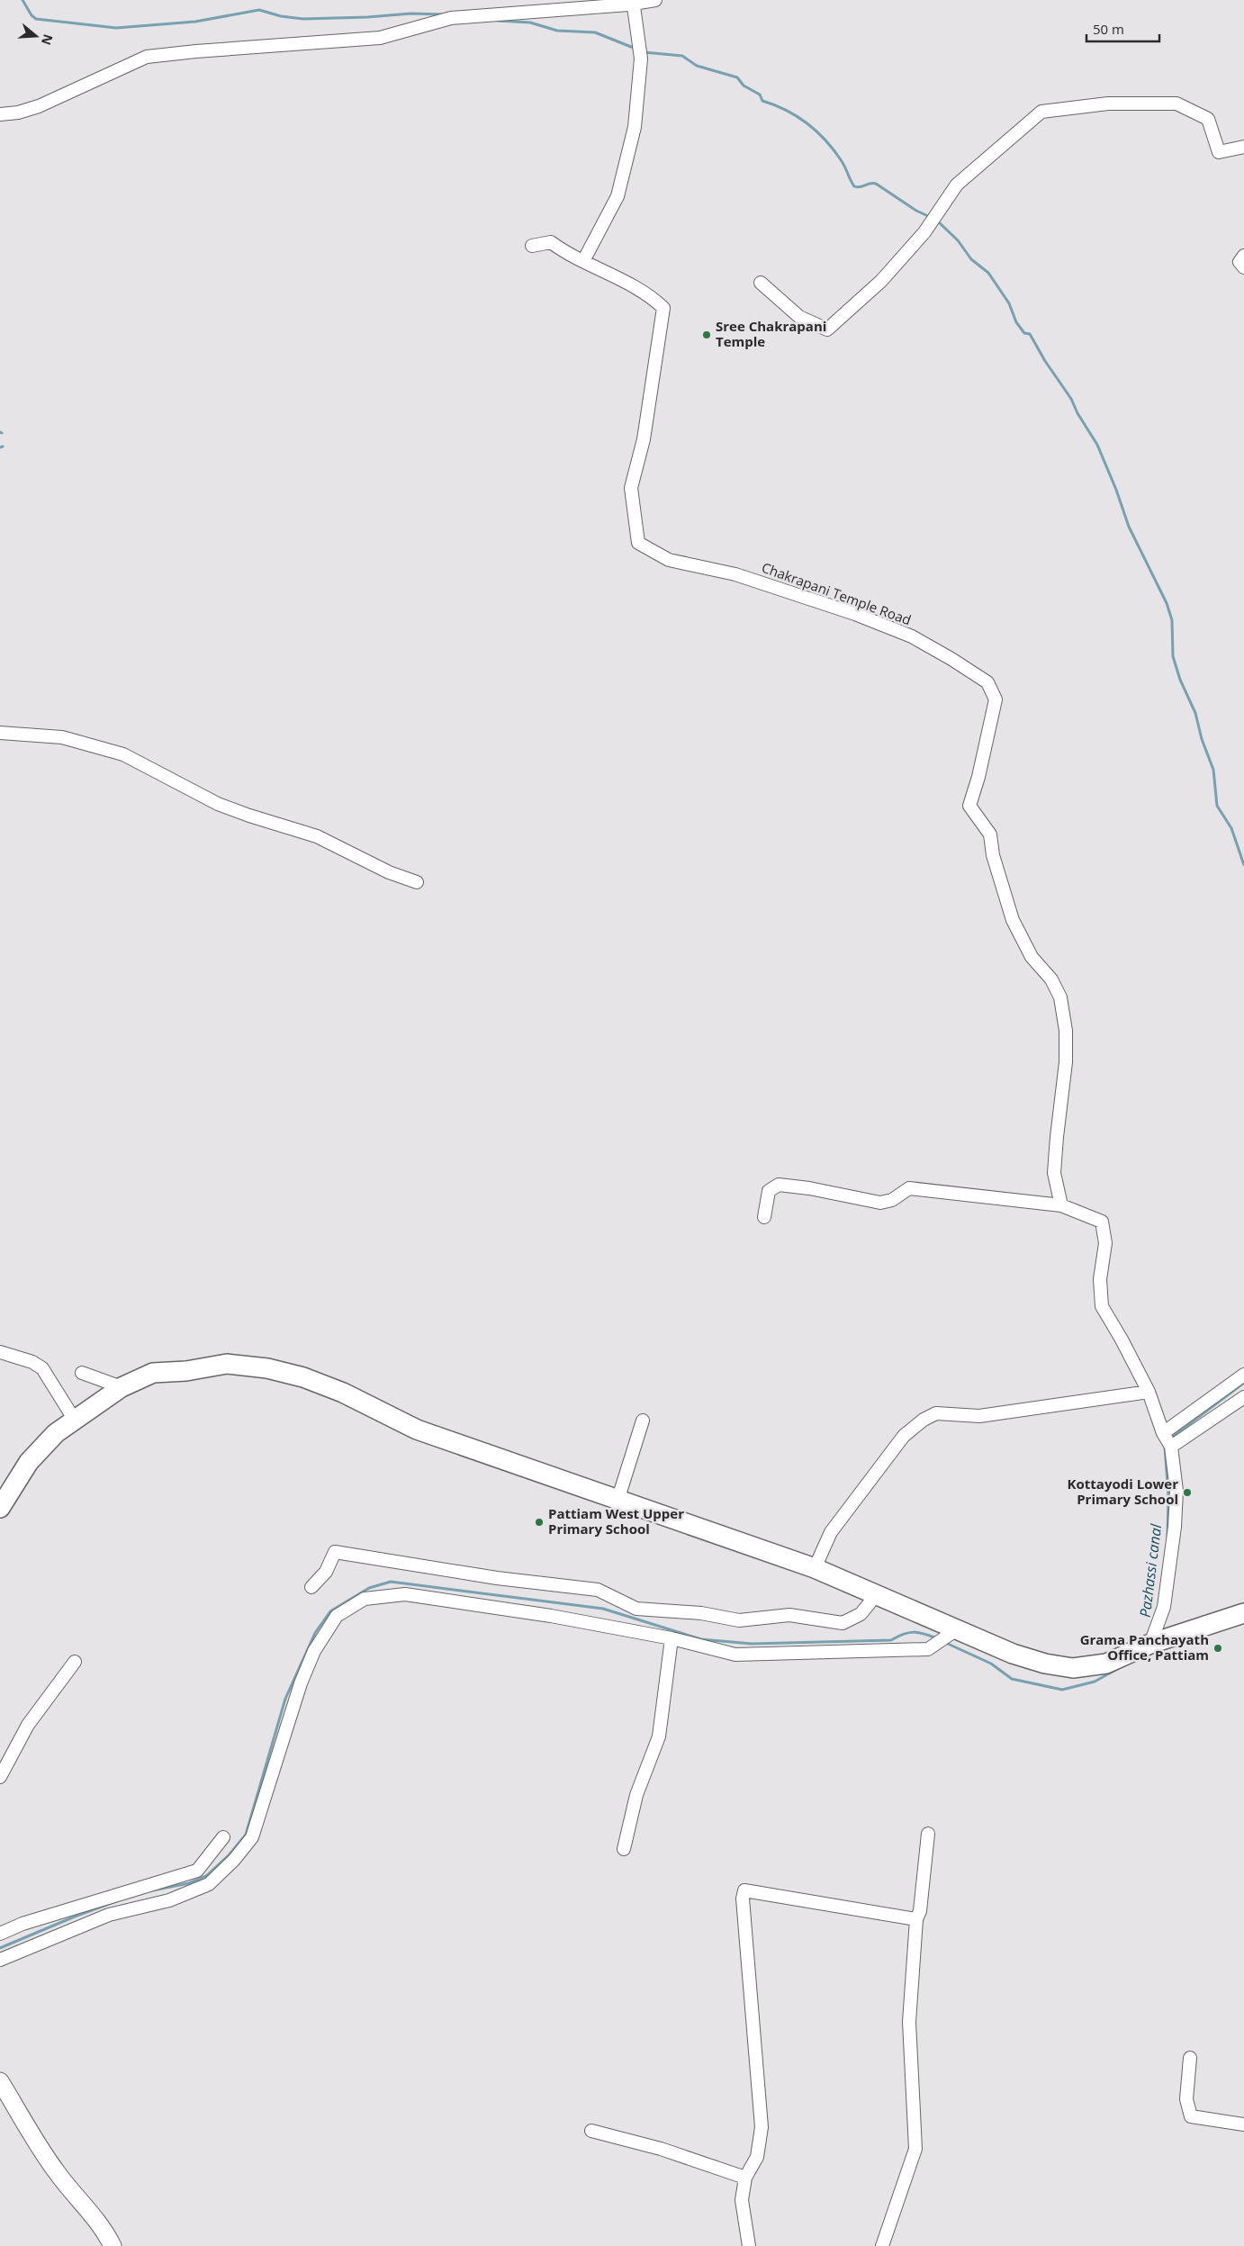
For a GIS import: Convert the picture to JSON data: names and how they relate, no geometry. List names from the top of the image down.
{
  "streets": {
    "street": ["Chakrapani Temple Road"]
  },
  "water": ["Pazhassi canal"],
  "places": [
    "Sree Chakrapani Temple",
    "Kottayodi Lower Primary School",
    "Pattiam West Upper Primary School",
    "Grama Panchayath Office, Pattiam"
  ],
  "scale_bar": "50 m",
  "north": "right"
}
